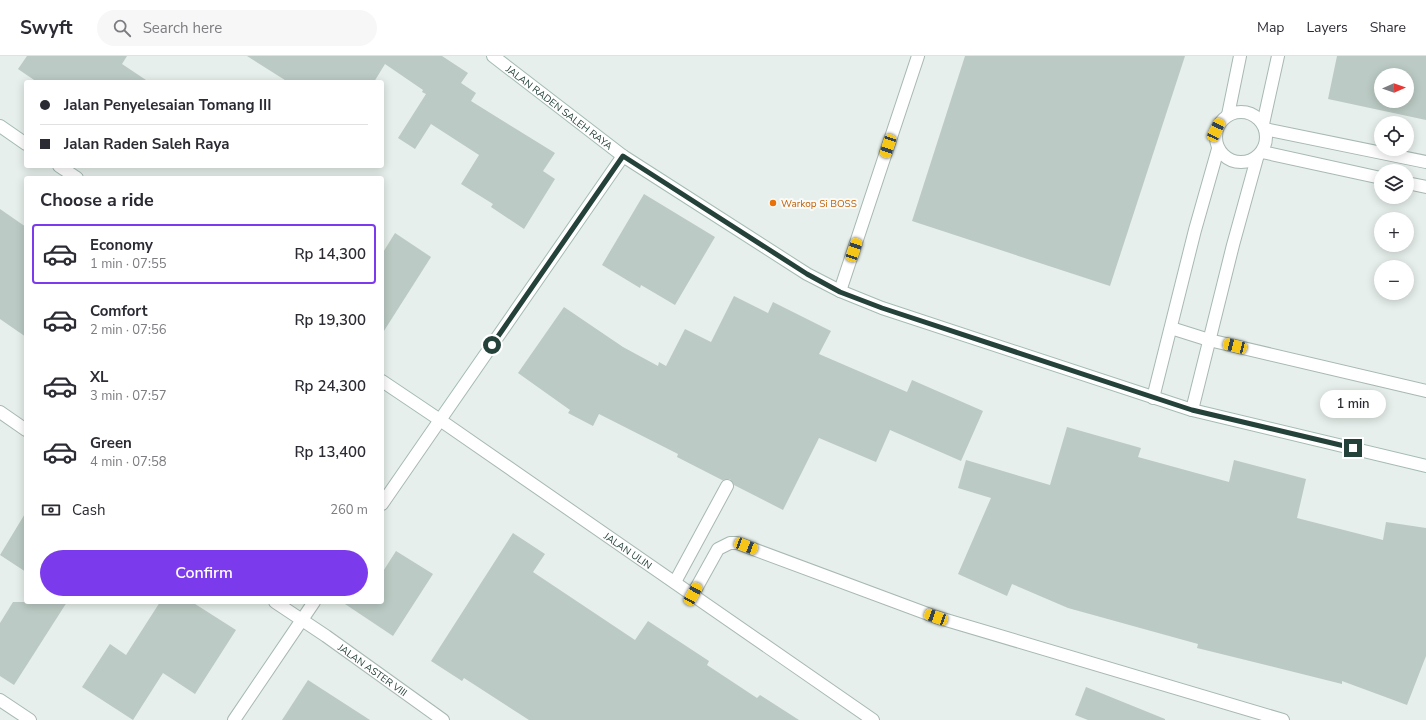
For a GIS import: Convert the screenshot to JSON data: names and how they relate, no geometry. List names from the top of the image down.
{
  "streets": {
    "street": ["JALAN RADEN SALEH RAYA", "JALAN ULIN", "JALAN ASTER VIII"]
  },
  "places": ["Warkop Si BOSS"],
  "north": "right",
  "page": {
    "header": "Swyft",
    "search": "Search here",
    "nav": ["Map", "Layers", "Share"],
    "map_buttons": ["+", "−"],
    "banner": ["Jalan Penyelesaian Tomang III", "Jalan Raden Saleh Raya"],
    "heading": "Choose a ride",
    "list": [
      {
        "name": "Economy",
        "note": "1 min · 07:55",
        "value": "Rp 14,300"
      },
      {
        "name": "Comfort",
        "note": "2 min · 07:56",
        "value": "Rp 19,300"
      },
      {
        "name": "XL",
        "note": "3 min · 07:57",
        "value": "Rp 24,300"
      },
      {
        "name": "Green",
        "note": "4 min · 07:58",
        "value": "Rp 13,400"
      }
    ],
    "bubble": "1 min",
    "pay": ["Cash", "260 m"],
    "buttons": "Confirm"
  }
}
